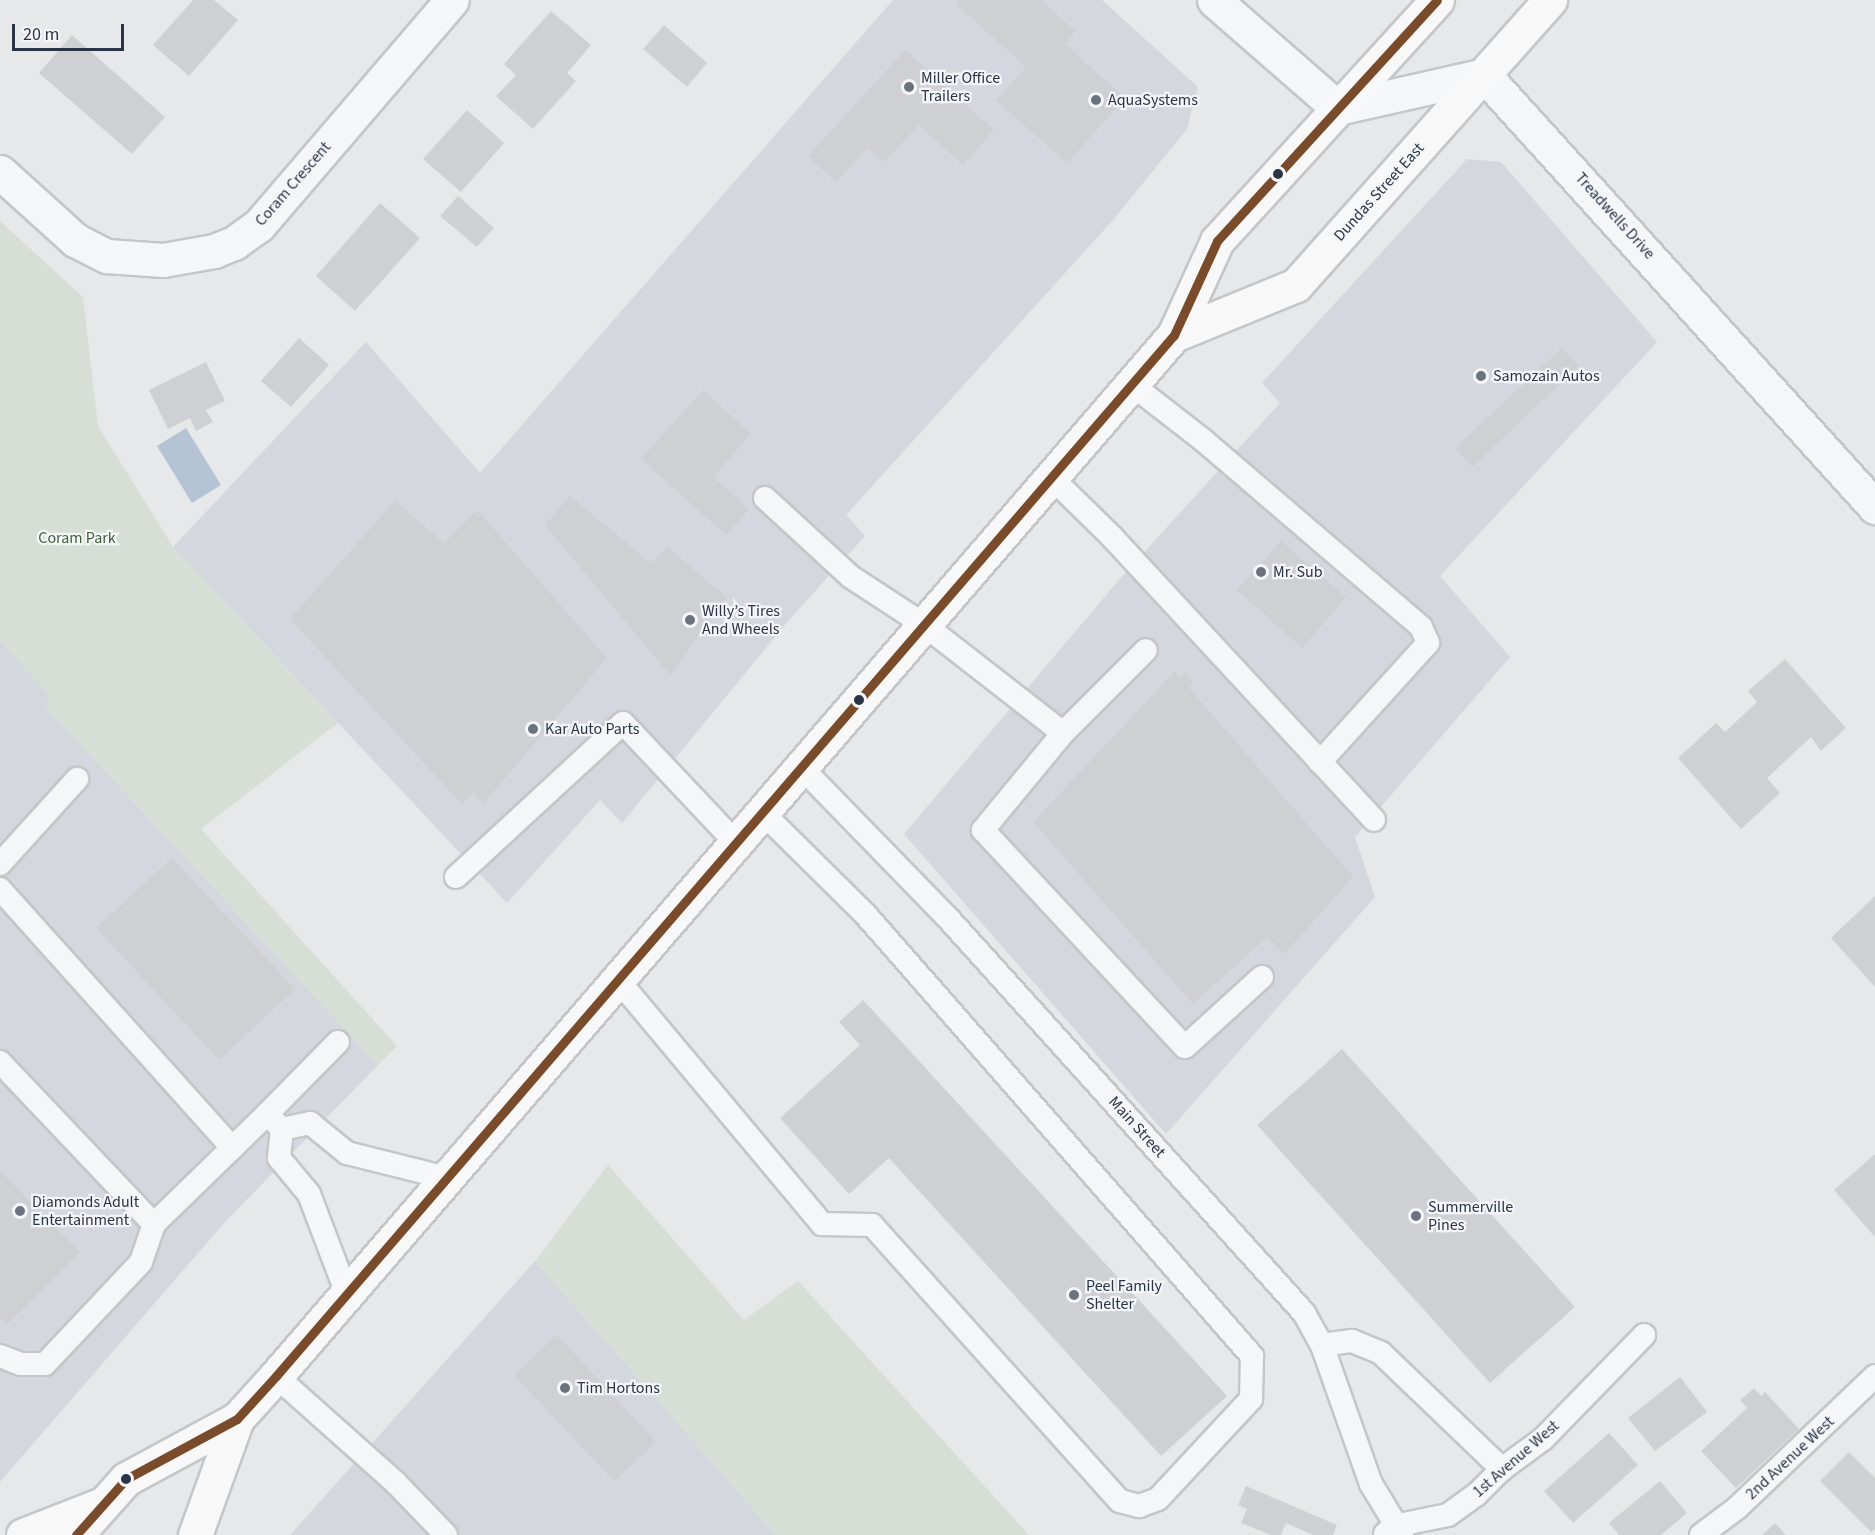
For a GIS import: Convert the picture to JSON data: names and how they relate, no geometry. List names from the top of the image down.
{
  "streets": {
    "main road": ["Dundas Street East"],
    "street": ["Coram Crescent", "Treadwells Drive"],
    "lane": ["Main Street", "2nd Avenue West", "1st Avenue West"]
  },
  "crossings": [
    ["Dundas Street East", "Treadwells Drive"],
    ["Dundas Street East", "Main Street"],
    ["Main Street", "1st Avenue West"]
  ],
  "parks": ["Coram Park"],
  "places": [
    "Miller Office Trailers",
    "AquaSystems",
    "Samozain Autos",
    "Mr. Sub",
    "Willy’s Tires And Wheels",
    "Kar Auto Parts",
    "Diamonds Adult Entertainment",
    "Summerville Pines",
    "Peel Family Shelter",
    "Tim Hortons"
  ],
  "scale_bar": "20 m"
}
